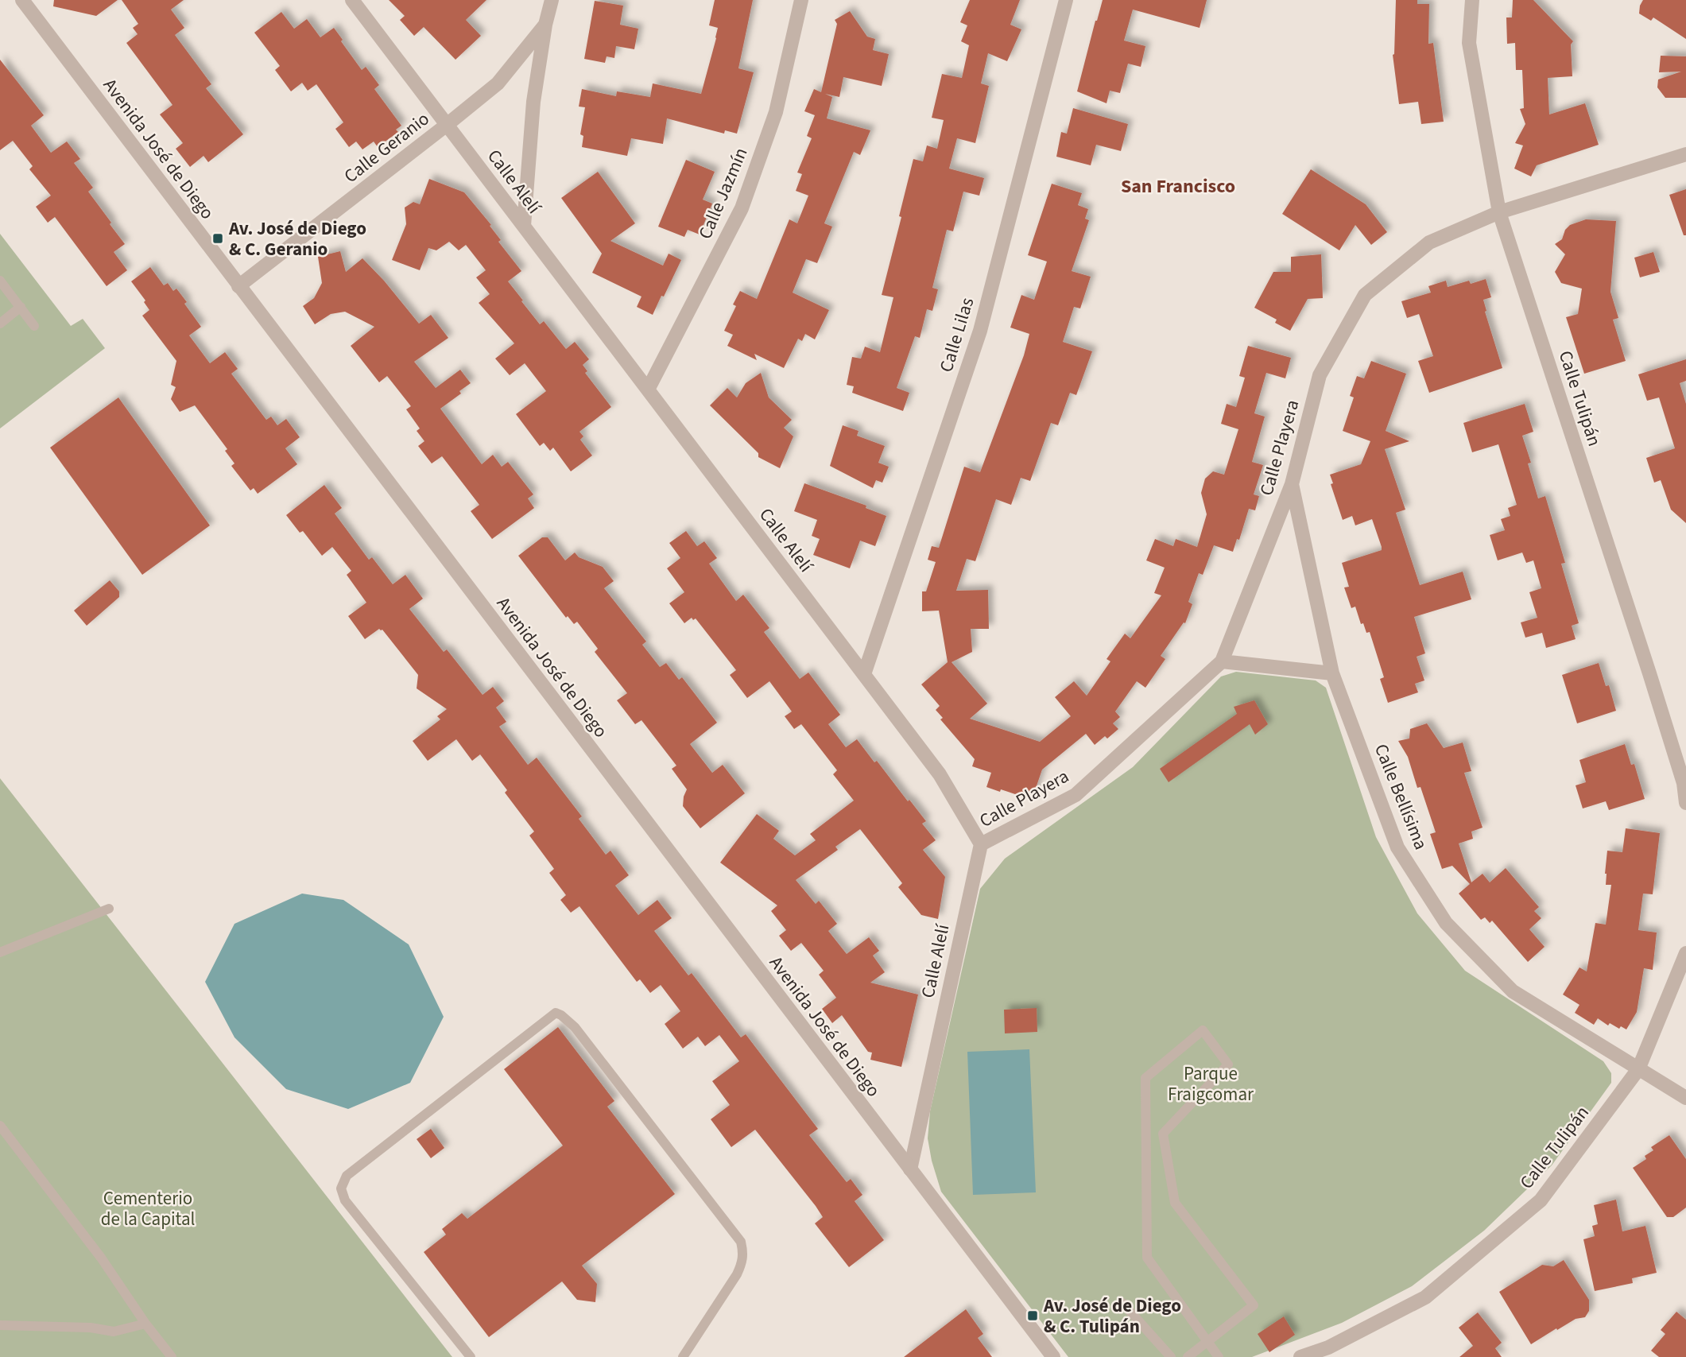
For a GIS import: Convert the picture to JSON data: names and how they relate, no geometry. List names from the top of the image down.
{
  "streets": {
    "street": [
      "Calle Geranio",
      "Avenida José de Diego",
      "Calle Alelí",
      "Calle Jazmín",
      "Calle Lilas",
      "Calle Tulipán",
      "Calle Playera",
      "Calle Bellísima"
    ]
  },
  "crossings": [
    ["Calle Geranio", "Avenida José de Diego"],
    ["Calle Geranio", "Calle Alelí"],
    ["Avenida José de Diego", "Calle Alelí"],
    ["Calle Alelí", "Calle Jazmín"],
    ["Calle Alelí", "Calle Lilas"],
    ["Calle Alelí", "Calle Playera"],
    ["Calle Tulipán", "Calle Playera"],
    ["Calle Tulipán", "Calle Bellísima"],
    ["Calle Playera", "Calle Bellísima"]
  ],
  "districts": ["San Francisco"],
  "parks": ["Parque Fraigcomar", "Cementerio de la Capital"],
  "places": {
    "transit": ["Av. José de Diego & C. Geranio", "Av. José de Diego & C. Tulipán"]
  }
}
